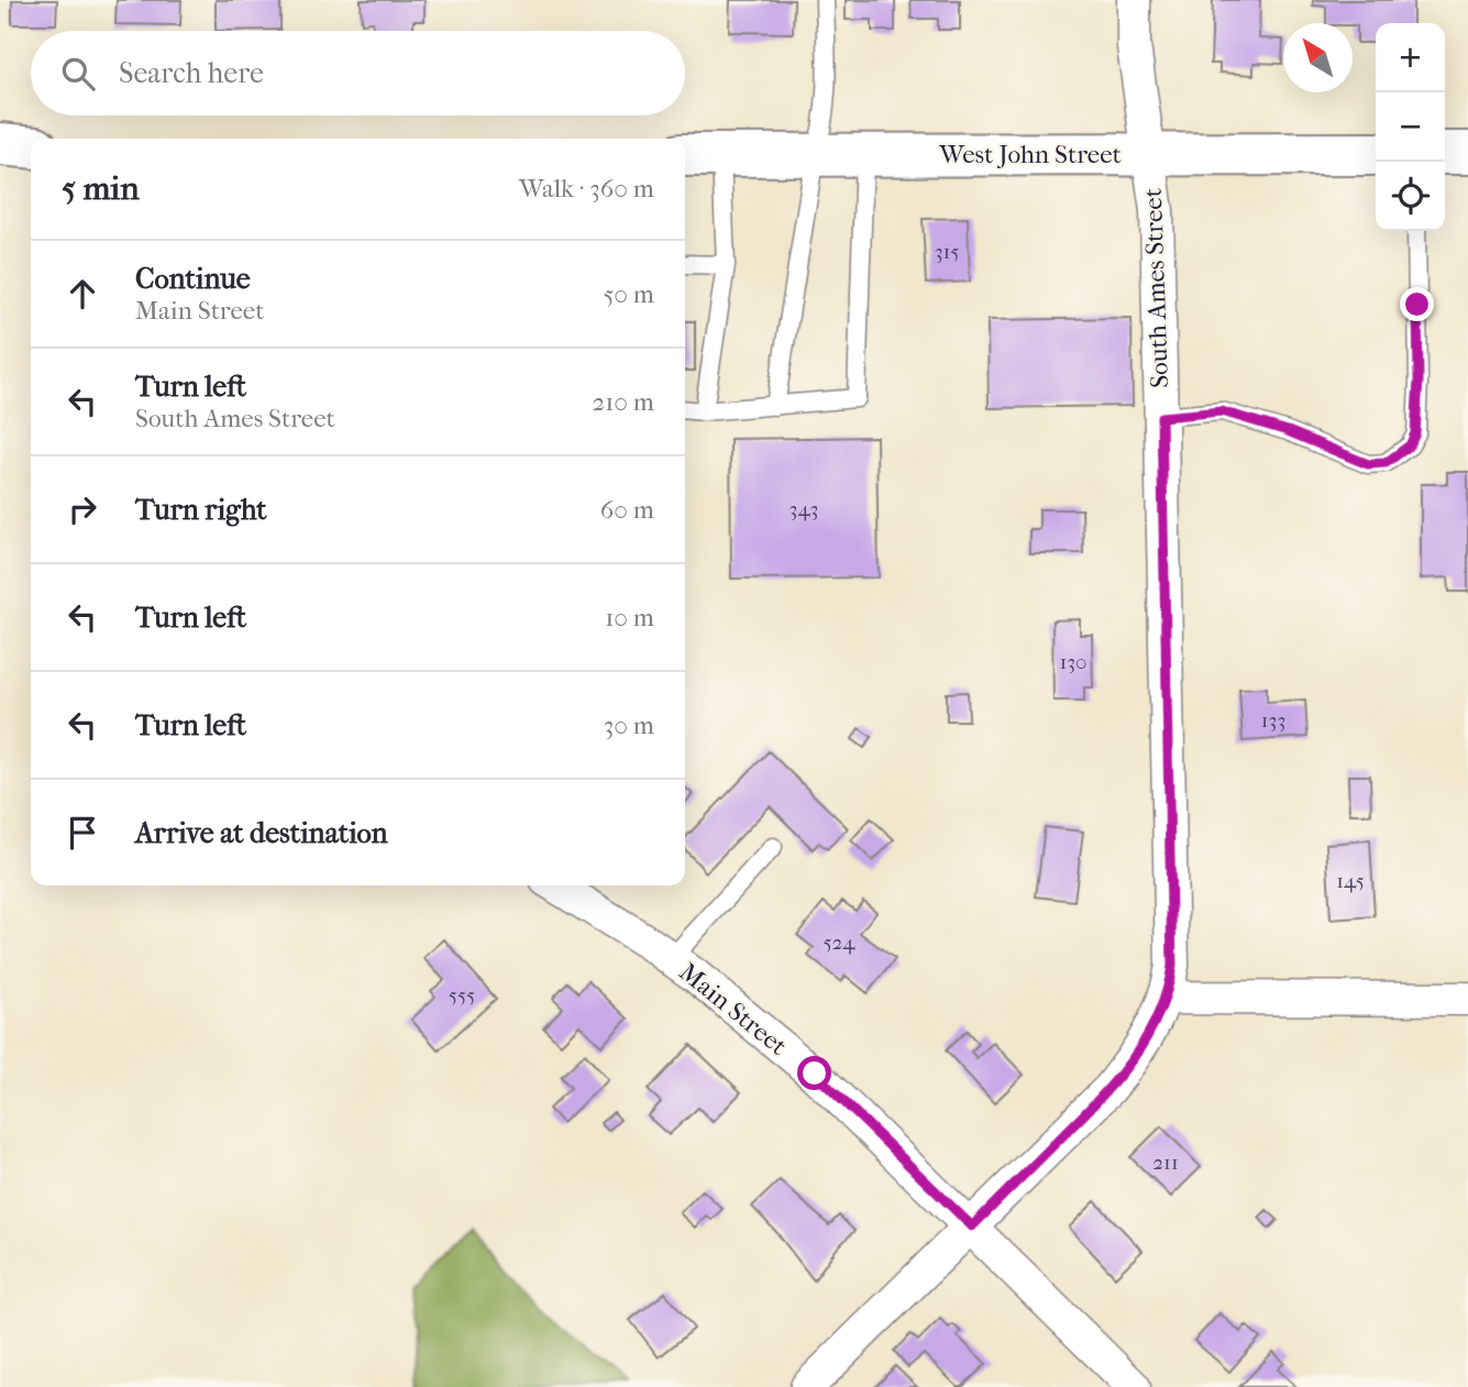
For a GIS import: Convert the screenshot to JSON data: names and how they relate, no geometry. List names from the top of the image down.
{
  "streets": {
    "main road": ["West John Street"],
    "street": ["South Ames Street", "Main Street"]
  },
  "crossings": [
    ["West John Street", "South Ames Street"],
    ["South Ames Street", "Main Street"]
  ],
  "house_numbers": [
    "315",
    "343",
    "130",
    "133",
    "145",
    "524",
    "555",
    "211"
  ],
  "north": "top left",
  "page": {
    "map_buttons": ["+", "−"],
    "search": "Search here",
    "heading": ["5 min", "Walk · 360 m"],
    "list": [
      ["Continue", "Main Street", "50 m"],
      ["Turn left", "South Ames Street", "210 m"],
      ["Turn right", "60 m"],
      ["Turn left", "10 m"],
      ["Turn left", "30 m"],
      "Arrive at destination"
    ]
  }
}
